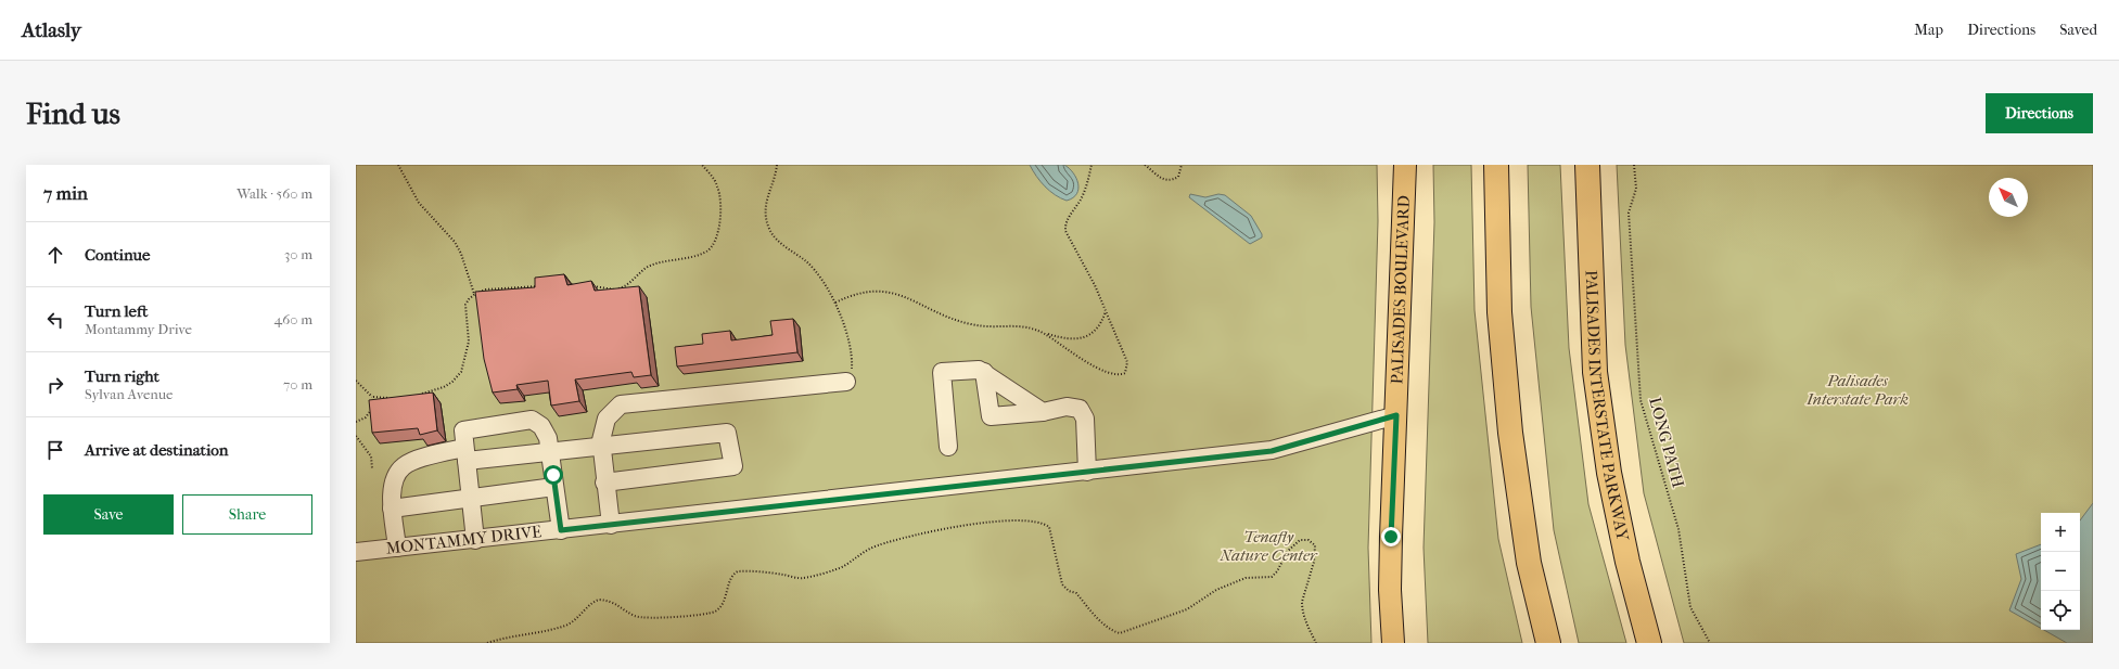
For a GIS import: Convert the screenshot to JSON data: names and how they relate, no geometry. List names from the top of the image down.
{
  "streets": {
    "highway": ["PALISADES INTERSTATE PARKWAY"],
    "main road": ["PALISADES BOULEVARD"],
    "street": ["MONTAMMY DRIVE"],
    "path": ["LONG PATH"]
  },
  "crossings": [
    ["PALISADES BOULEVARD", "MONTAMMY DRIVE"]
  ],
  "parks": ["Palisades Interstate Park", "Tenafly Nature Center"],
  "north": "top left",
  "page": {
    "header": "Atlasly",
    "nav": ["Map", "Directions", "Saved"],
    "buttons": [
      "Directions",
      ["Save", "Share"]
    ],
    "title": "Find us",
    "heading": ["7 min", "Walk · 560 m"],
    "list": [
      ["Continue", "30 m"],
      ["Turn left", "Montammy Drive", "460 m"],
      ["Turn right", "Sylvan Avenue", "70 m"],
      "Arrive at destination"
    ],
    "map_buttons": ["+", "−"]
  }
}
